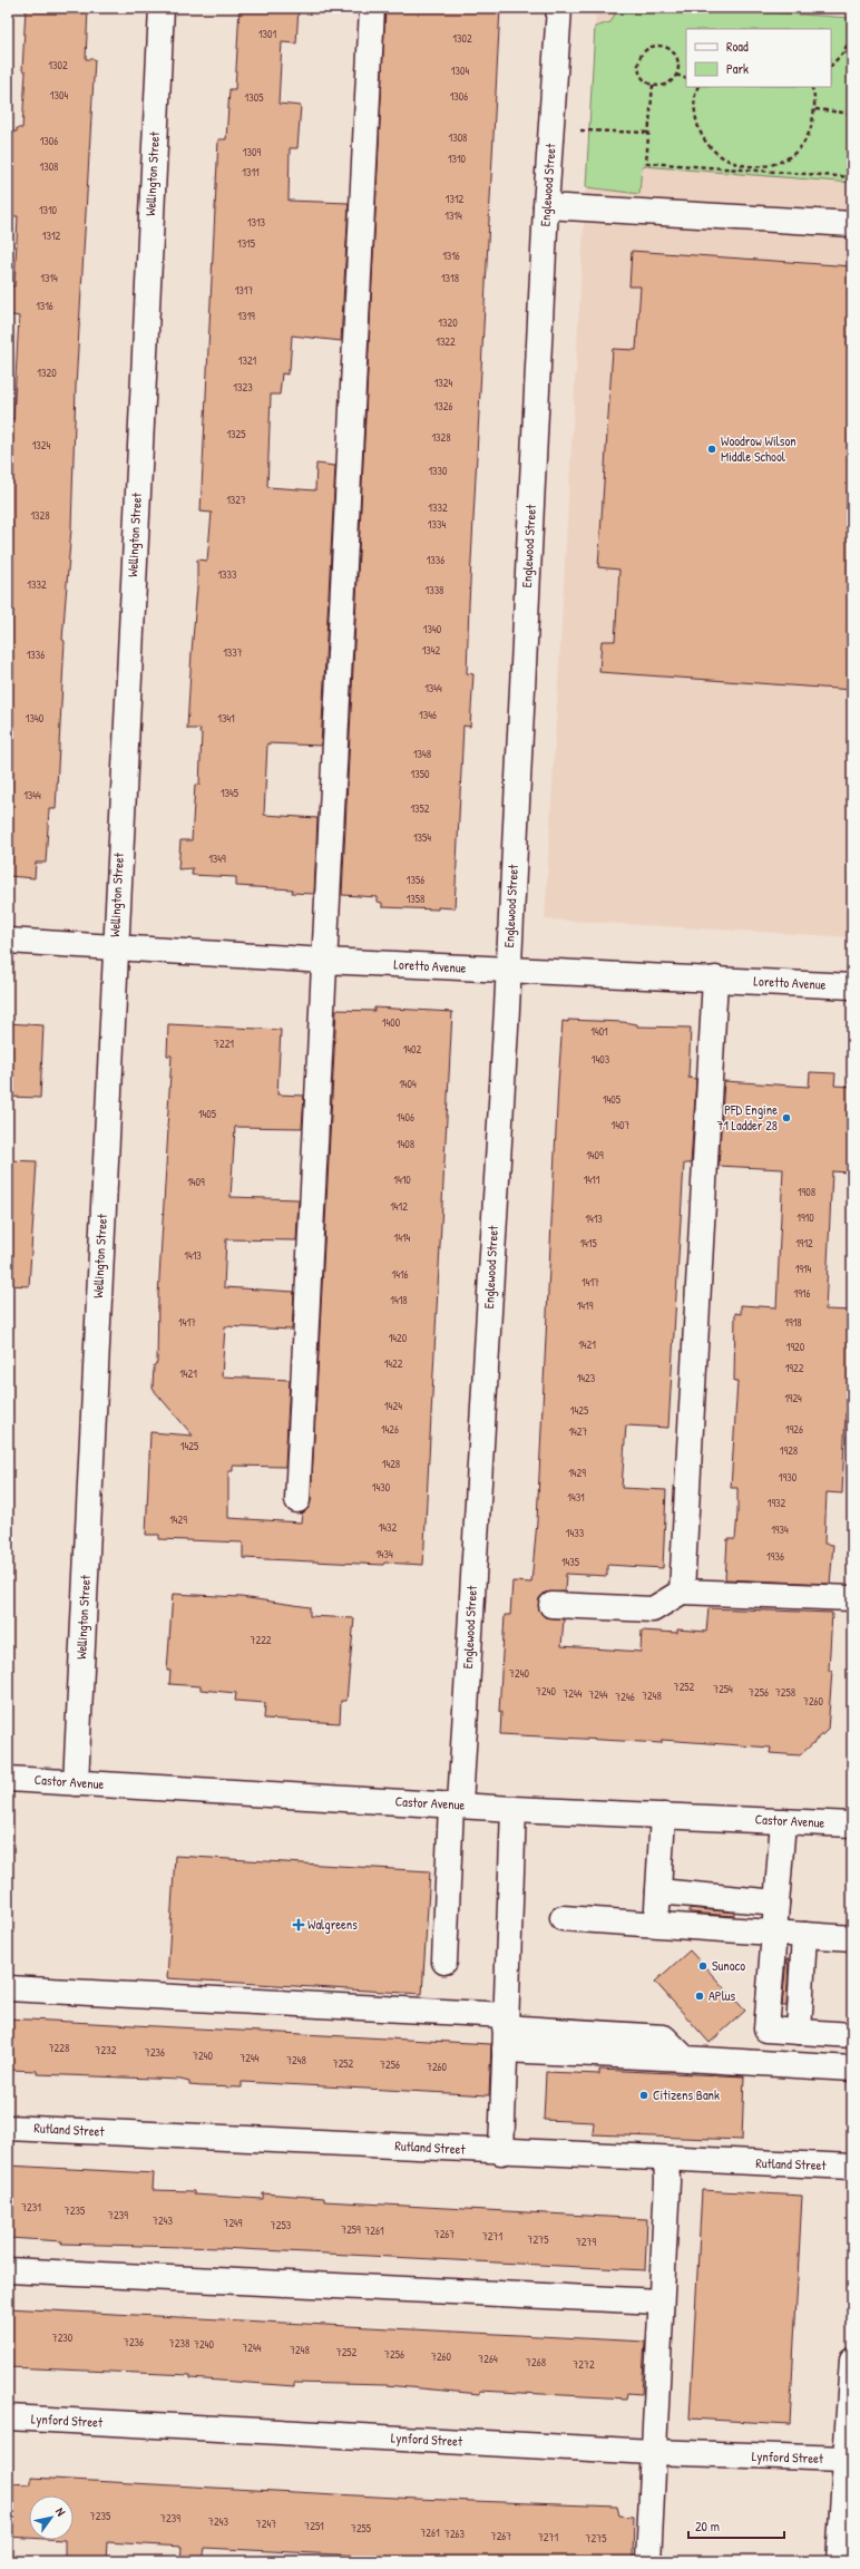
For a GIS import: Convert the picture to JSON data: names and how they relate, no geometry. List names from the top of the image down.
{
  "streets": {
    "street": [
      "Wellington Street",
      "Englewood Street",
      "Loretto Avenue",
      "Castor Avenue",
      "Rutland Street",
      "Lynford Street"
    ]
  },
  "crossings": [
    ["Wellington Street", "Loretto Avenue"],
    ["Wellington Street", "Castor Avenue"],
    ["Englewood Street", "Loretto Avenue"],
    ["Englewood Street", "Castor Avenue"]
  ],
  "places": {
    "other": [
      "Woodrow Wilson Middle School",
      "PFD Engine 71 Ladder 28",
      "Sunoco",
      "APlus",
      "Citizens Bank"
    ],
    "health": ["Walgreens"]
  },
  "house_numbers": [
    "1301",
    "1302",
    "1302",
    "1304",
    "1304",
    "1306",
    "1305",
    "1308",
    "1306",
    "1309",
    "1310",
    "1308",
    "1311",
    "1312",
    "1310",
    "1314",
    "1313",
    "1312",
    "1315",
    "1316",
    "1314",
    "1318",
    "1317",
    "1316",
    "1319",
    "1320",
    "1322",
    "1321",
    "1320",
    "1324",
    "1323",
    "1326",
    "1325",
    "1328",
    "1324",
    "1330",
    "1327",
    "1332",
    "1328",
    "1334",
    "1336",
    "1333",
    "1332",
    "1338",
    "1340",
    "1342",
    "1337",
    "1336",
    "1344",
    "1346",
    "1340",
    "1341",
    "1348",
    "1350",
    "1345",
    "1344",
    "1352",
    "1354",
    "1349",
    "1356",
    "1358",
    "1400",
    "1401",
    "7221",
    "1402",
    "1403",
    "1404",
    "1405",
    "1405",
    "1406",
    "1407",
    "1408",
    "1409",
    "1410",
    "1411",
    "1409",
    "1908",
    "1412",
    "1910",
    "1413",
    "1414",
    "1415",
    "1912",
    "1413",
    "1914",
    "1416",
    "1417",
    "1916",
    "1418",
    "1419",
    "1417",
    "1918",
    "1420",
    "1421",
    "1920",
    "1422",
    "1922",
    "1421",
    "1423",
    "1924",
    "1424",
    "1425",
    "1426",
    "1926",
    "1427",
    "1425",
    "1928",
    "1428",
    "1429",
    "1930",
    "1430",
    "1431",
    "1932",
    "1429",
    "1432",
    "1934",
    "1433",
    "1434",
    "1936",
    "1435",
    "7222",
    "7240",
    "7252",
    "7254",
    "7240",
    "7256",
    "7258",
    "7244",
    "7244",
    "7248",
    "7246",
    "7260",
    "7228",
    "7232",
    "7236",
    "7240",
    "7244",
    "7248",
    "7252",
    "7256",
    "7260",
    "7231",
    "7235",
    "7239",
    "7243",
    "7249",
    "7253",
    "7259",
    "7261",
    "7267",
    "7271",
    "7275",
    "7279",
    "7230",
    "7236",
    "7238",
    "7240",
    "7244",
    "7248",
    "7252",
    "7256",
    "7260",
    "7264",
    "7268",
    "7272",
    "7235",
    "7239",
    "7243",
    "7247",
    "7251",
    "7255",
    "7261",
    "7263",
    "7267",
    "7271",
    "7275"
  ],
  "legend": ["Road", "Park"],
  "scale_bar": "20 m",
  "north": "top right"
}
